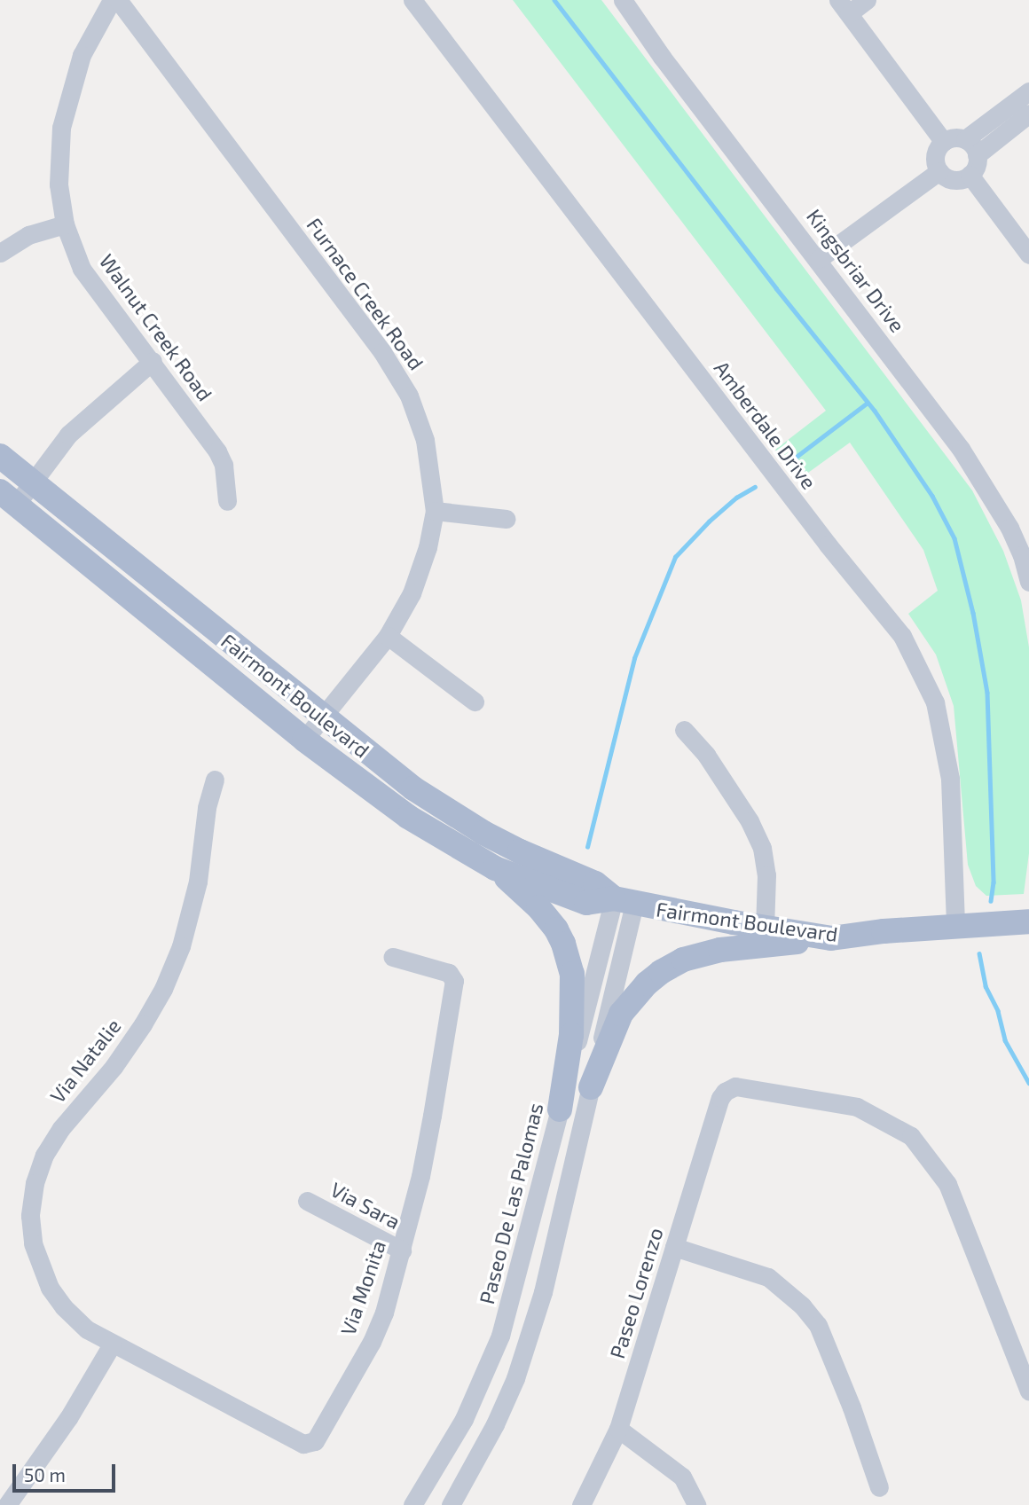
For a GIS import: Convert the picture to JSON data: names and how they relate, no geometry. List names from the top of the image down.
{
  "streets": {
    "main road": ["Fairmont Boulevard"],
    "street": [
      "Kingsbriar Drive",
      "Furnace Creek Road",
      "Walnut Creek Road",
      "Amberdale Drive",
      "Via Natalie",
      "Paseo De Las Palomas",
      "Via Sara",
      "Via Monita",
      "Paseo Lorenzo"
    ]
  },
  "crossings": [
    ["Furnace Creek Road", "Fairmont Boulevard"],
    ["Amberdale Drive", "Fairmont Boulevard"],
    ["Fairmont Boulevard", "Paseo De Las Palomas"],
    ["Via Natalie", "Via Monita"],
    ["Via Sara", "Via Monita"]
  ],
  "scale_bar": "50 m"
}
